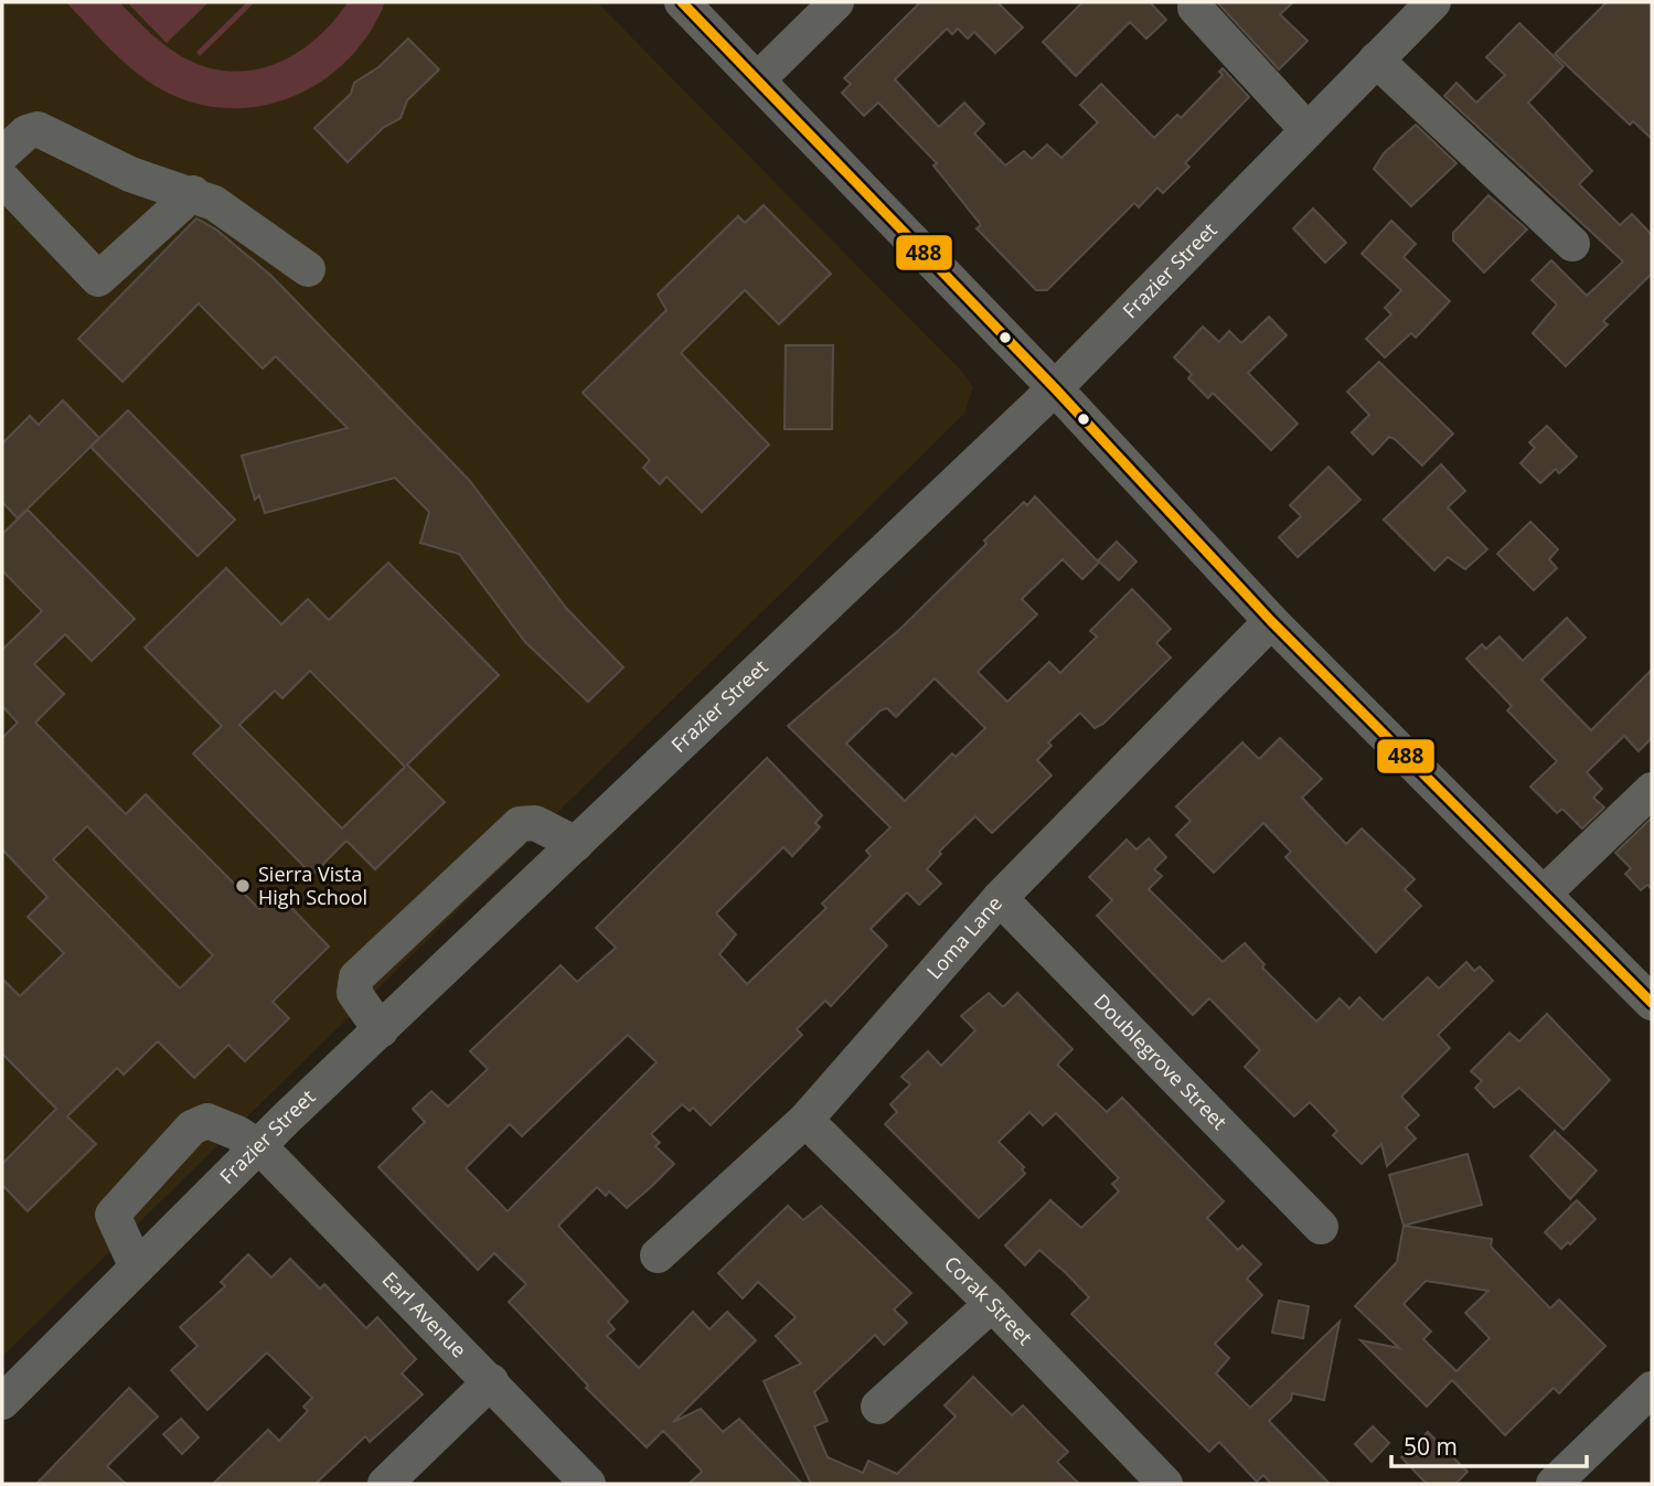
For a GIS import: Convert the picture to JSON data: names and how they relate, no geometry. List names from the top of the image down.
{
  "streets": {
    "street": [
      "Frazier Street",
      "Loma Lane",
      "Doublegrove Street",
      "Corak Street",
      "Earl Avenue"
    ]
  },
  "crossings": [
    ["Frazier Street", "Earl Avenue"],
    ["Loma Lane", "Doublegrove Street"],
    ["Loma Lane", "Corak Street"]
  ],
  "places": ["Sierra Vista High School"],
  "lines": ["transit line 488"],
  "scale_bar": "50 m"
}
